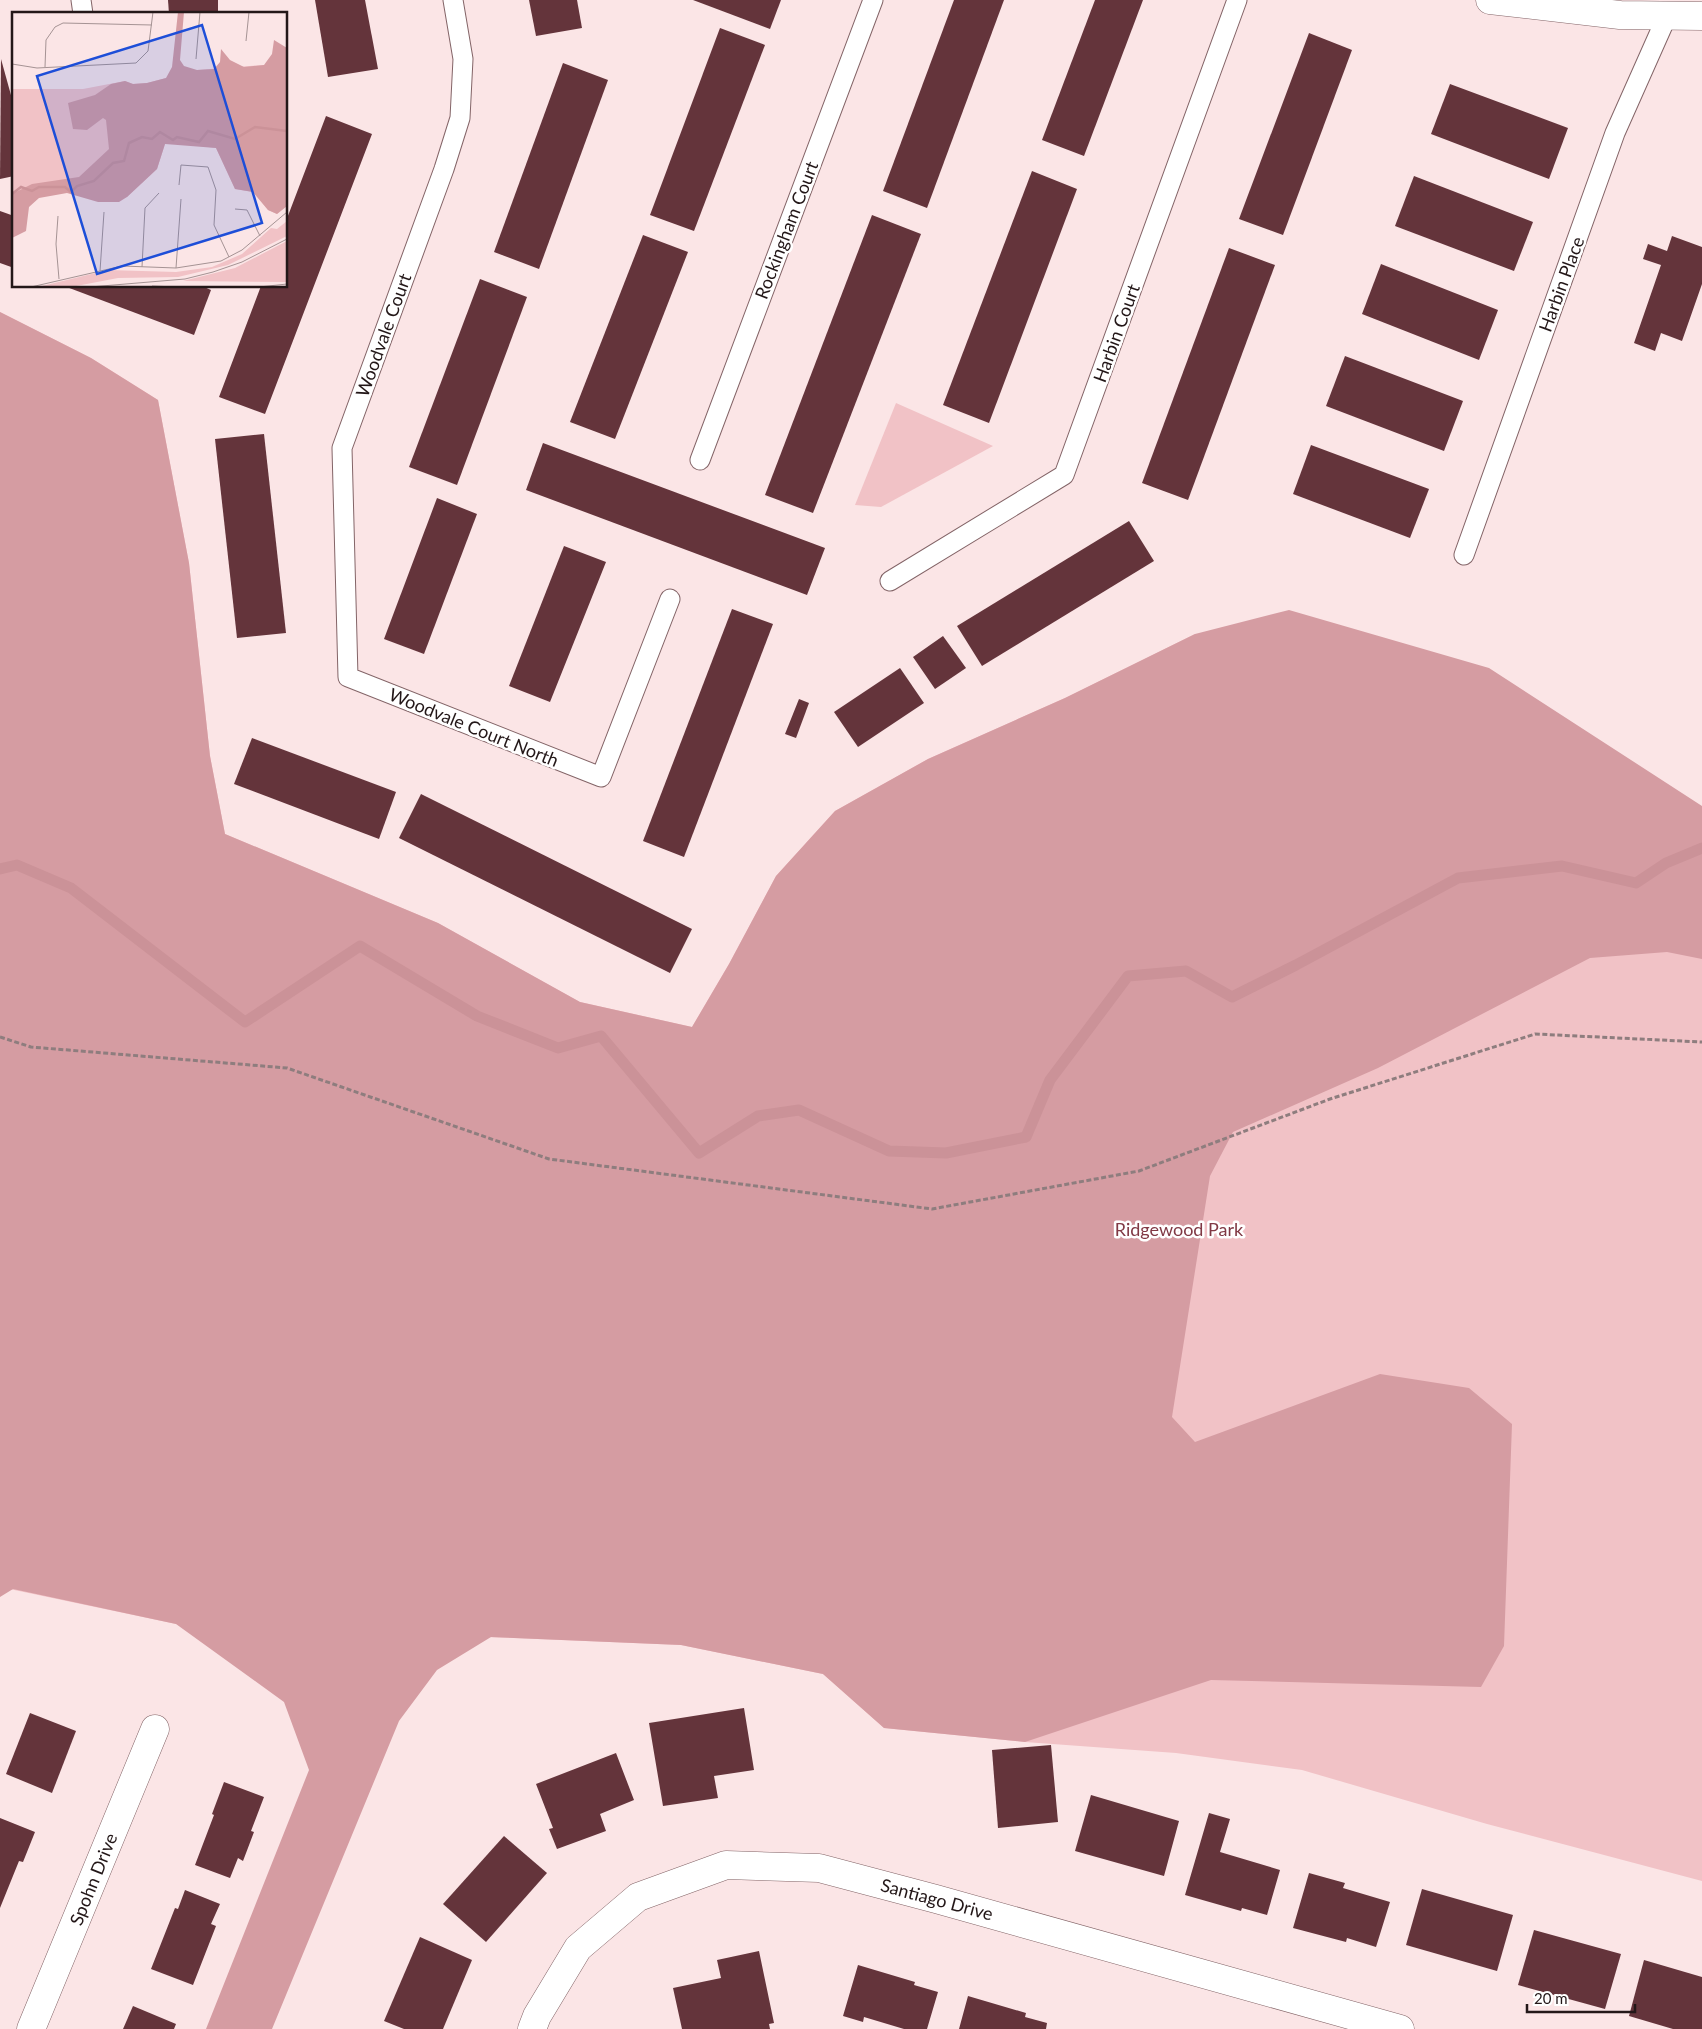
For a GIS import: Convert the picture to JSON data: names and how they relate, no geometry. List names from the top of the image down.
{
  "streets": {
    "street": ["Spohn Drive", "Santiago Drive"],
    "lane": [
      "Rockingham Court",
      "Harbin Place",
      "Harbin Court",
      "Woodvale Court",
      "Woodvale Court North"
    ]
  },
  "crossings": [
    ["Woodvale Court", "Woodvale Court North"]
  ],
  "parks": ["Ridgewood Park"],
  "scale_bar": "20 m"
}
